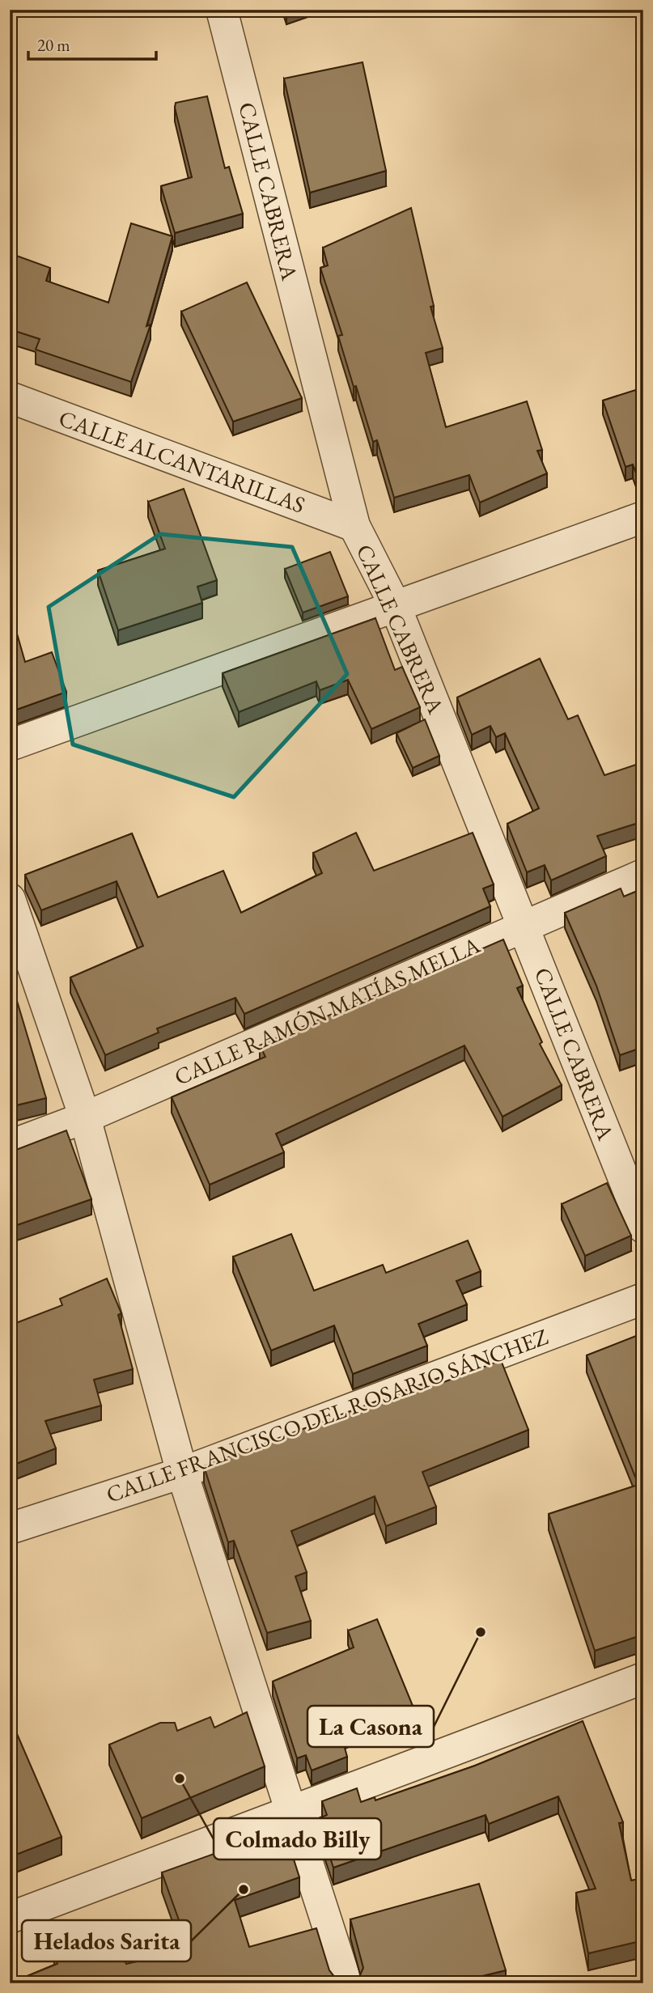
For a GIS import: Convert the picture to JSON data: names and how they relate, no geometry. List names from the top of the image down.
{
  "streets": {
    "street": [
      "CALLE CABRERA",
      "CALLE ALCANTARILLAS",
      "CALLE RAMÓN MATÍAS MELLA",
      "CALLE FRANCISCO DEL ROSARIO SÁNCHEZ"
    ]
  },
  "crossings": [
    ["CALLE CABRERA", "CALLE ALCANTARILLAS"],
    ["CALLE CABRERA", "CALLE RAMÓN MATÍAS MELLA"]
  ],
  "places": ["La Casona", "Colmado Billy", "Helados Sarita"],
  "scale_bar": "20 m"
}
